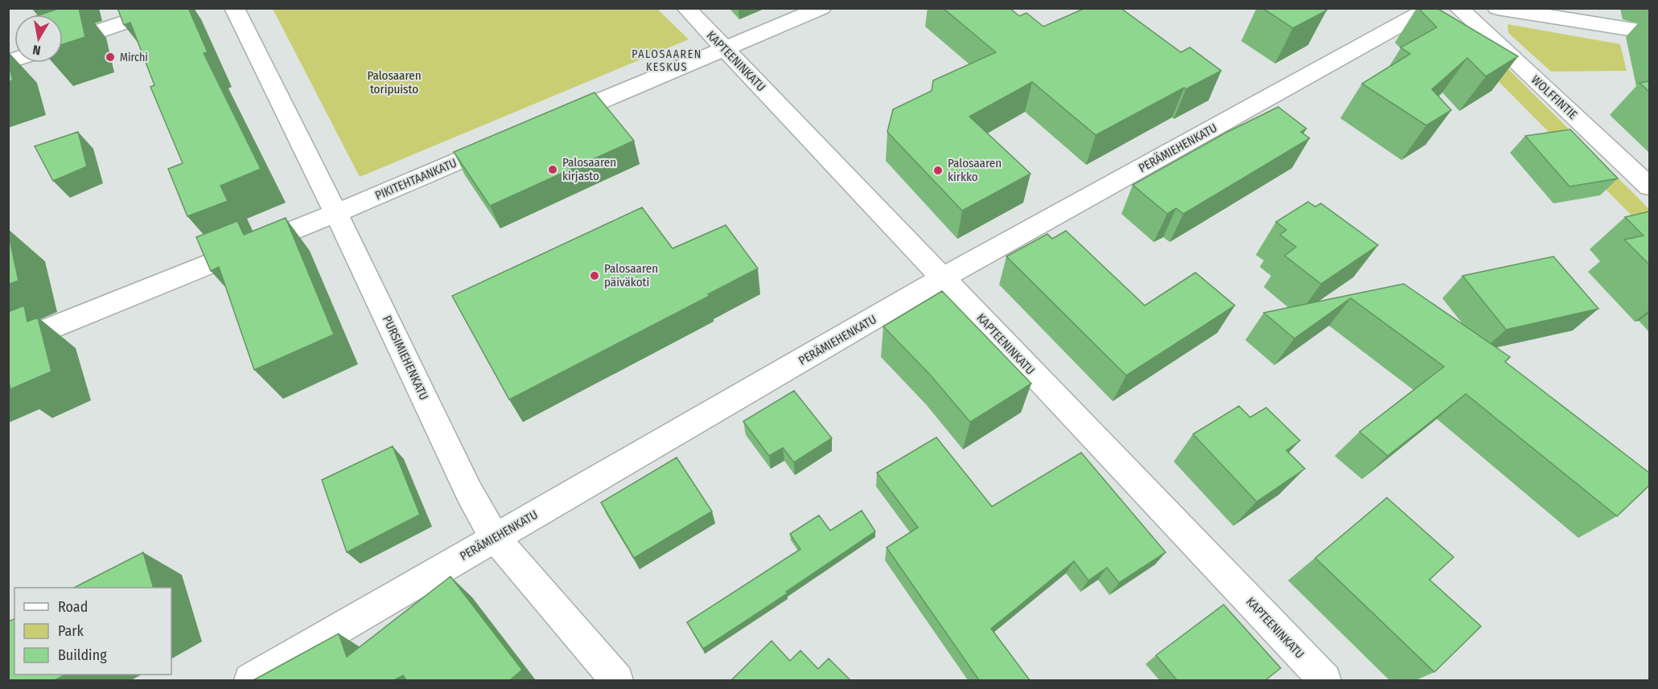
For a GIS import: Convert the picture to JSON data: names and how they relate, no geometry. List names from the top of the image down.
{
  "streets": {
    "street": [
      "KAPTEENINKATU",
      "WOLFFINTIE",
      "PERÄMIEHENKATU",
      "PIKITEHTAANKATU",
      "PURSIMIEHENKATU"
    ]
  },
  "crossings": [
    ["KAPTEENINKATU", "PERÄMIEHENKATU"],
    ["PERÄMIEHENKATU", "PURSIMIEHENKATU"],
    ["PIKITEHTAANKATU", "PURSIMIEHENKATU"]
  ],
  "districts": ["PALOSAAREN KESKUS"],
  "parks": ["Palosaaren toripuisto"],
  "places": [
    "Mirchi",
    "Palosaaren kirjasto",
    "Palosaaren kirkko",
    "Palosaaren päiväkoti"
  ],
  "legend": ["Road", "Park", "Building"],
  "north": "bottom"
}
